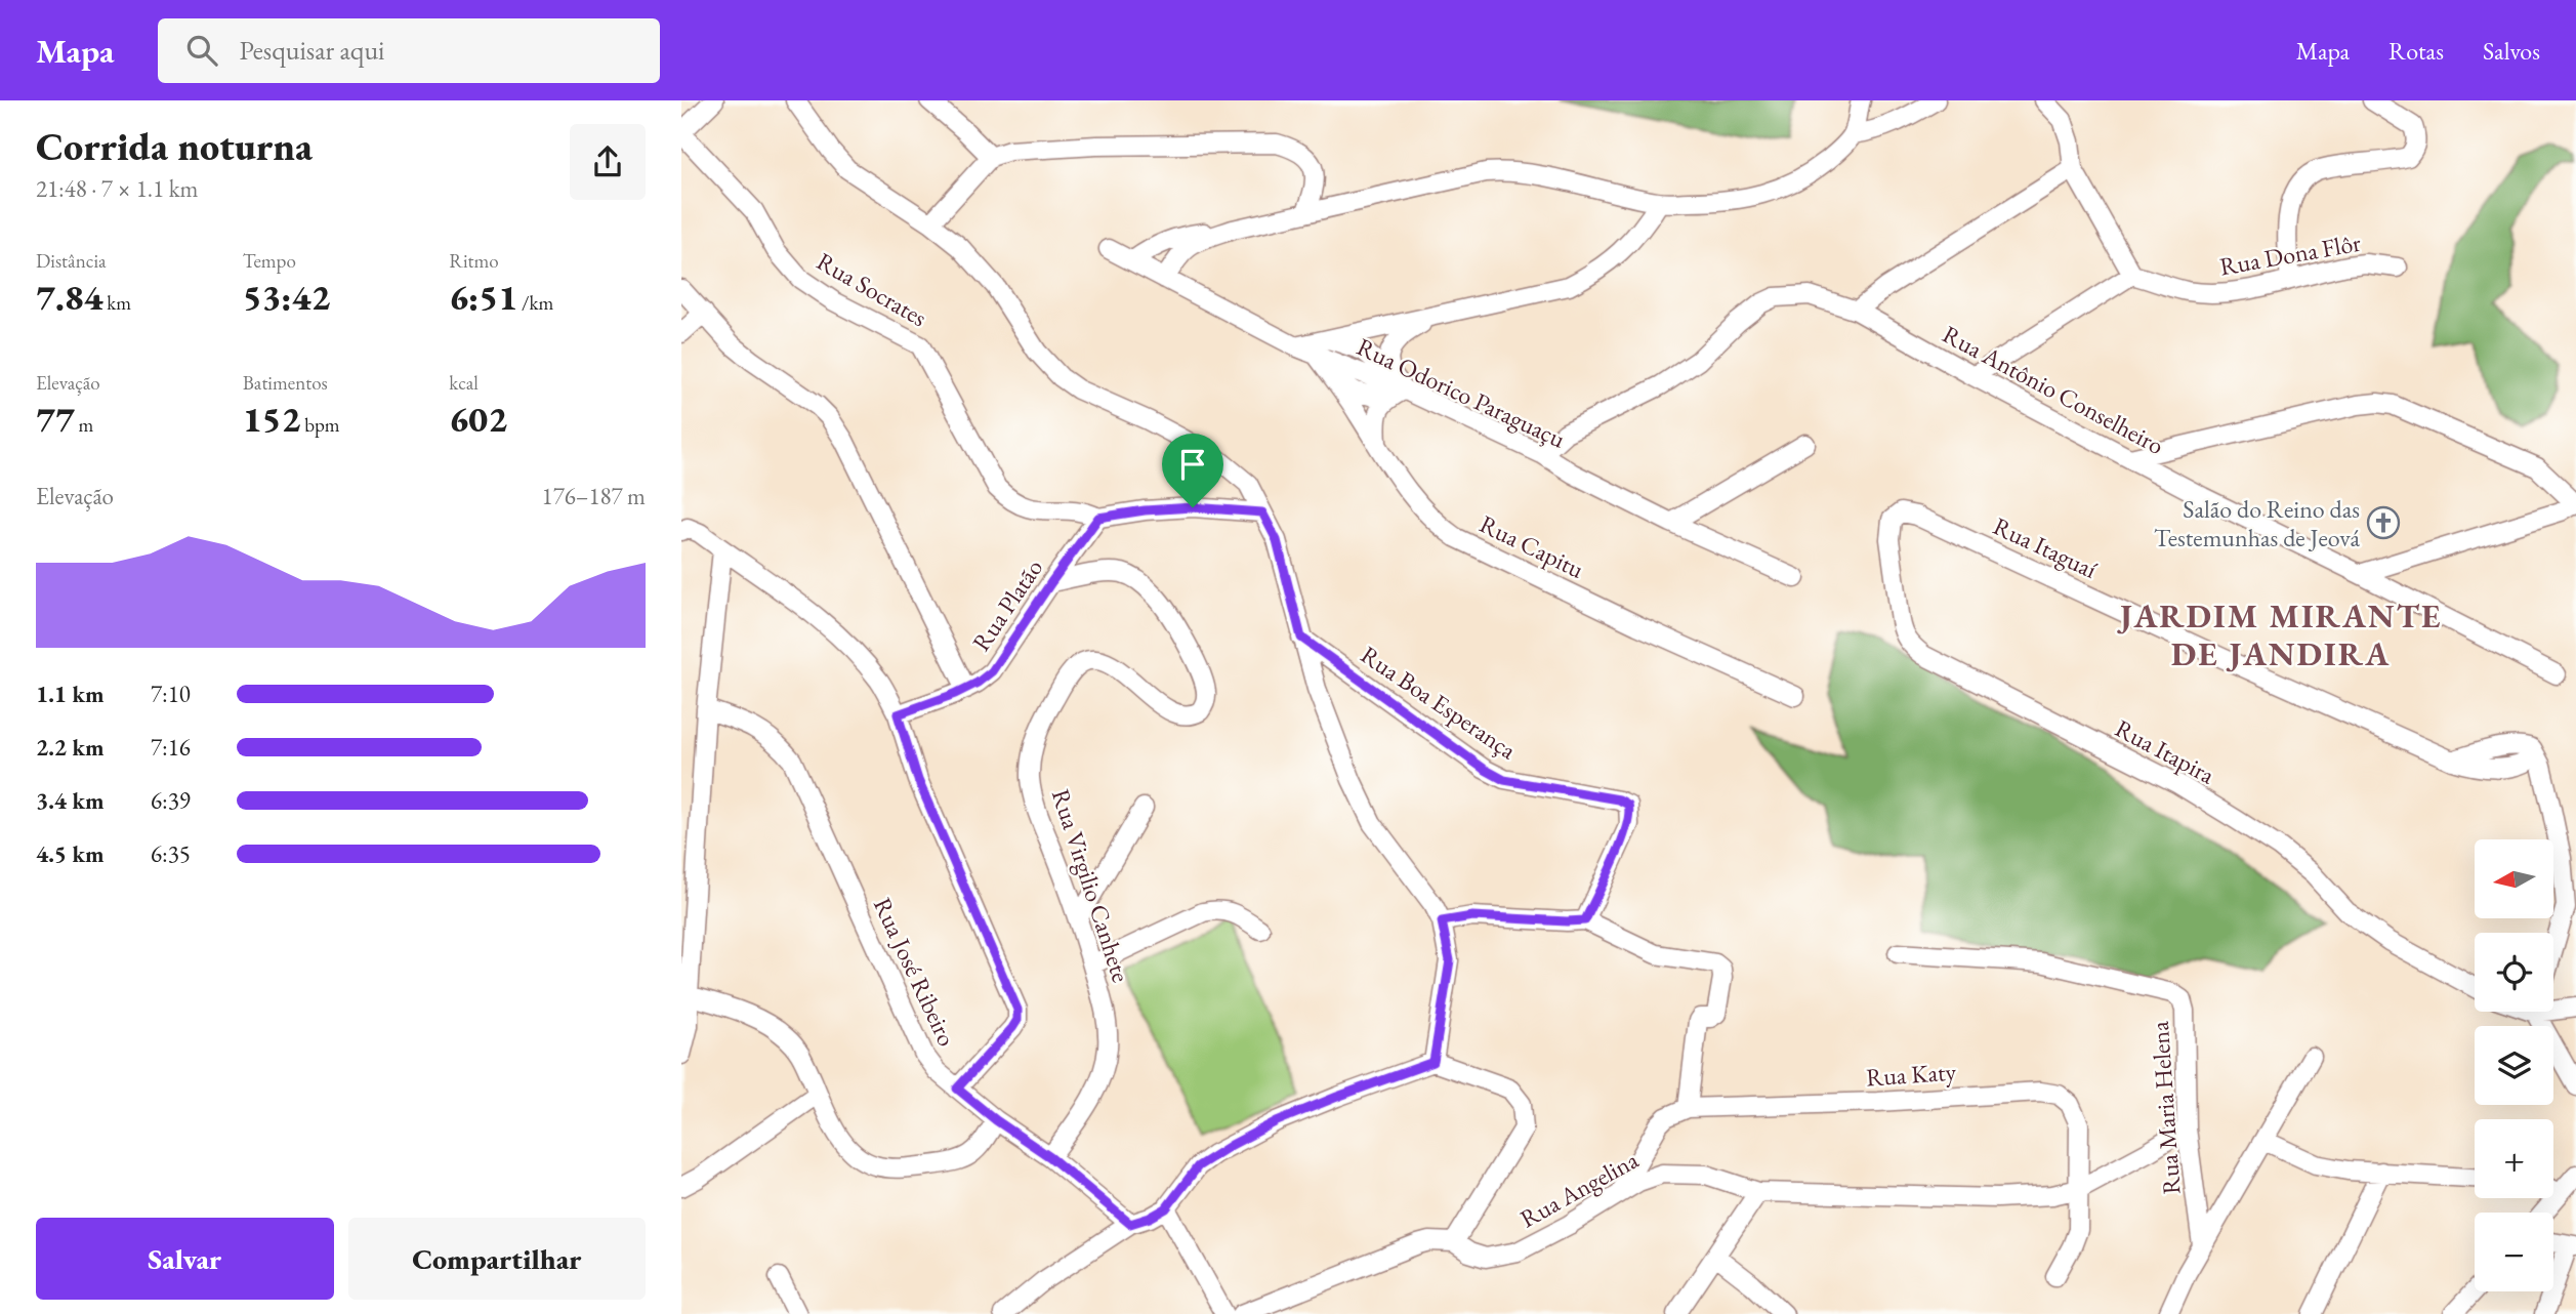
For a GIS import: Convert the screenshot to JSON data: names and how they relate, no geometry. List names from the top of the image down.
{
  "streets": {
    "street": [
      "Rua Dona Flôr",
      "Rua Socrates",
      "Rua Antônio Conselheiro",
      "Rua Odorico Paraguaçu",
      "Rua Capitu",
      "Rua Itaguaí",
      "Rua Platão",
      "Rua Boa Esperança",
      "Rua Itapira",
      "Rua Virgilio Canhete",
      "Rua José Ribeiro",
      "Rua Katy",
      "Rua Maria Helena",
      "Rua Angelina"
    ]
  },
  "crossings": [
    ["Rua Socrates", "Rua Platão"],
    ["Rua Antônio Conselheiro", "Rua Odorico Paraguaçu"],
    ["Rua Odorico Paraguaçu", "Rua Capitu"],
    ["Rua Itaguaí", "Rua Itapira"],
    ["Rua Platão", "Rua Virgilio Canhete"],
    ["Rua Virgilio Canhete", "Rua José Ribeiro"],
    ["Rua Katy", "Rua Angelina"],
    ["Rua Maria Helena", "Rua Angelina"]
  ],
  "districts": ["JARDIM MIRANTE DE JANDIRA"],
  "places": {
    "church": ["Salão do Reino das Testemunhas de Jeová"]
  },
  "north": "left",
  "page": {
    "header": "Mapa",
    "search": "Pesquisar aqui",
    "nav": ["Mapa", "Rotas", "Salvos"],
    "heading": ["Corrida noturna", "21:48 · 7 × 1.1 km"],
    "stats": [
      ["Distância", "7.84 km"],
      ["Tempo", "53:42"],
      ["Ritmo", "6:51 /km"],
      ["Elevação", "77 m"],
      ["Batimentos", "152 bpm"],
      ["kcal", "602"]
    ],
    "chart": ["Elevação", "176–187 m"],
    "list": [
      {
        "name": "1.1 km",
        "note": "7:10"
      },
      {
        "name": "2.2 km",
        "note": "7:16"
      },
      {
        "name": "3.4 km",
        "note": "6:39"
      },
      {
        "name": "4.5 km",
        "note": "6:35"
      }
    ],
    "map_buttons": ["+", "−"],
    "buttons": ["Salvar", "Compartilhar"]
  }
}
